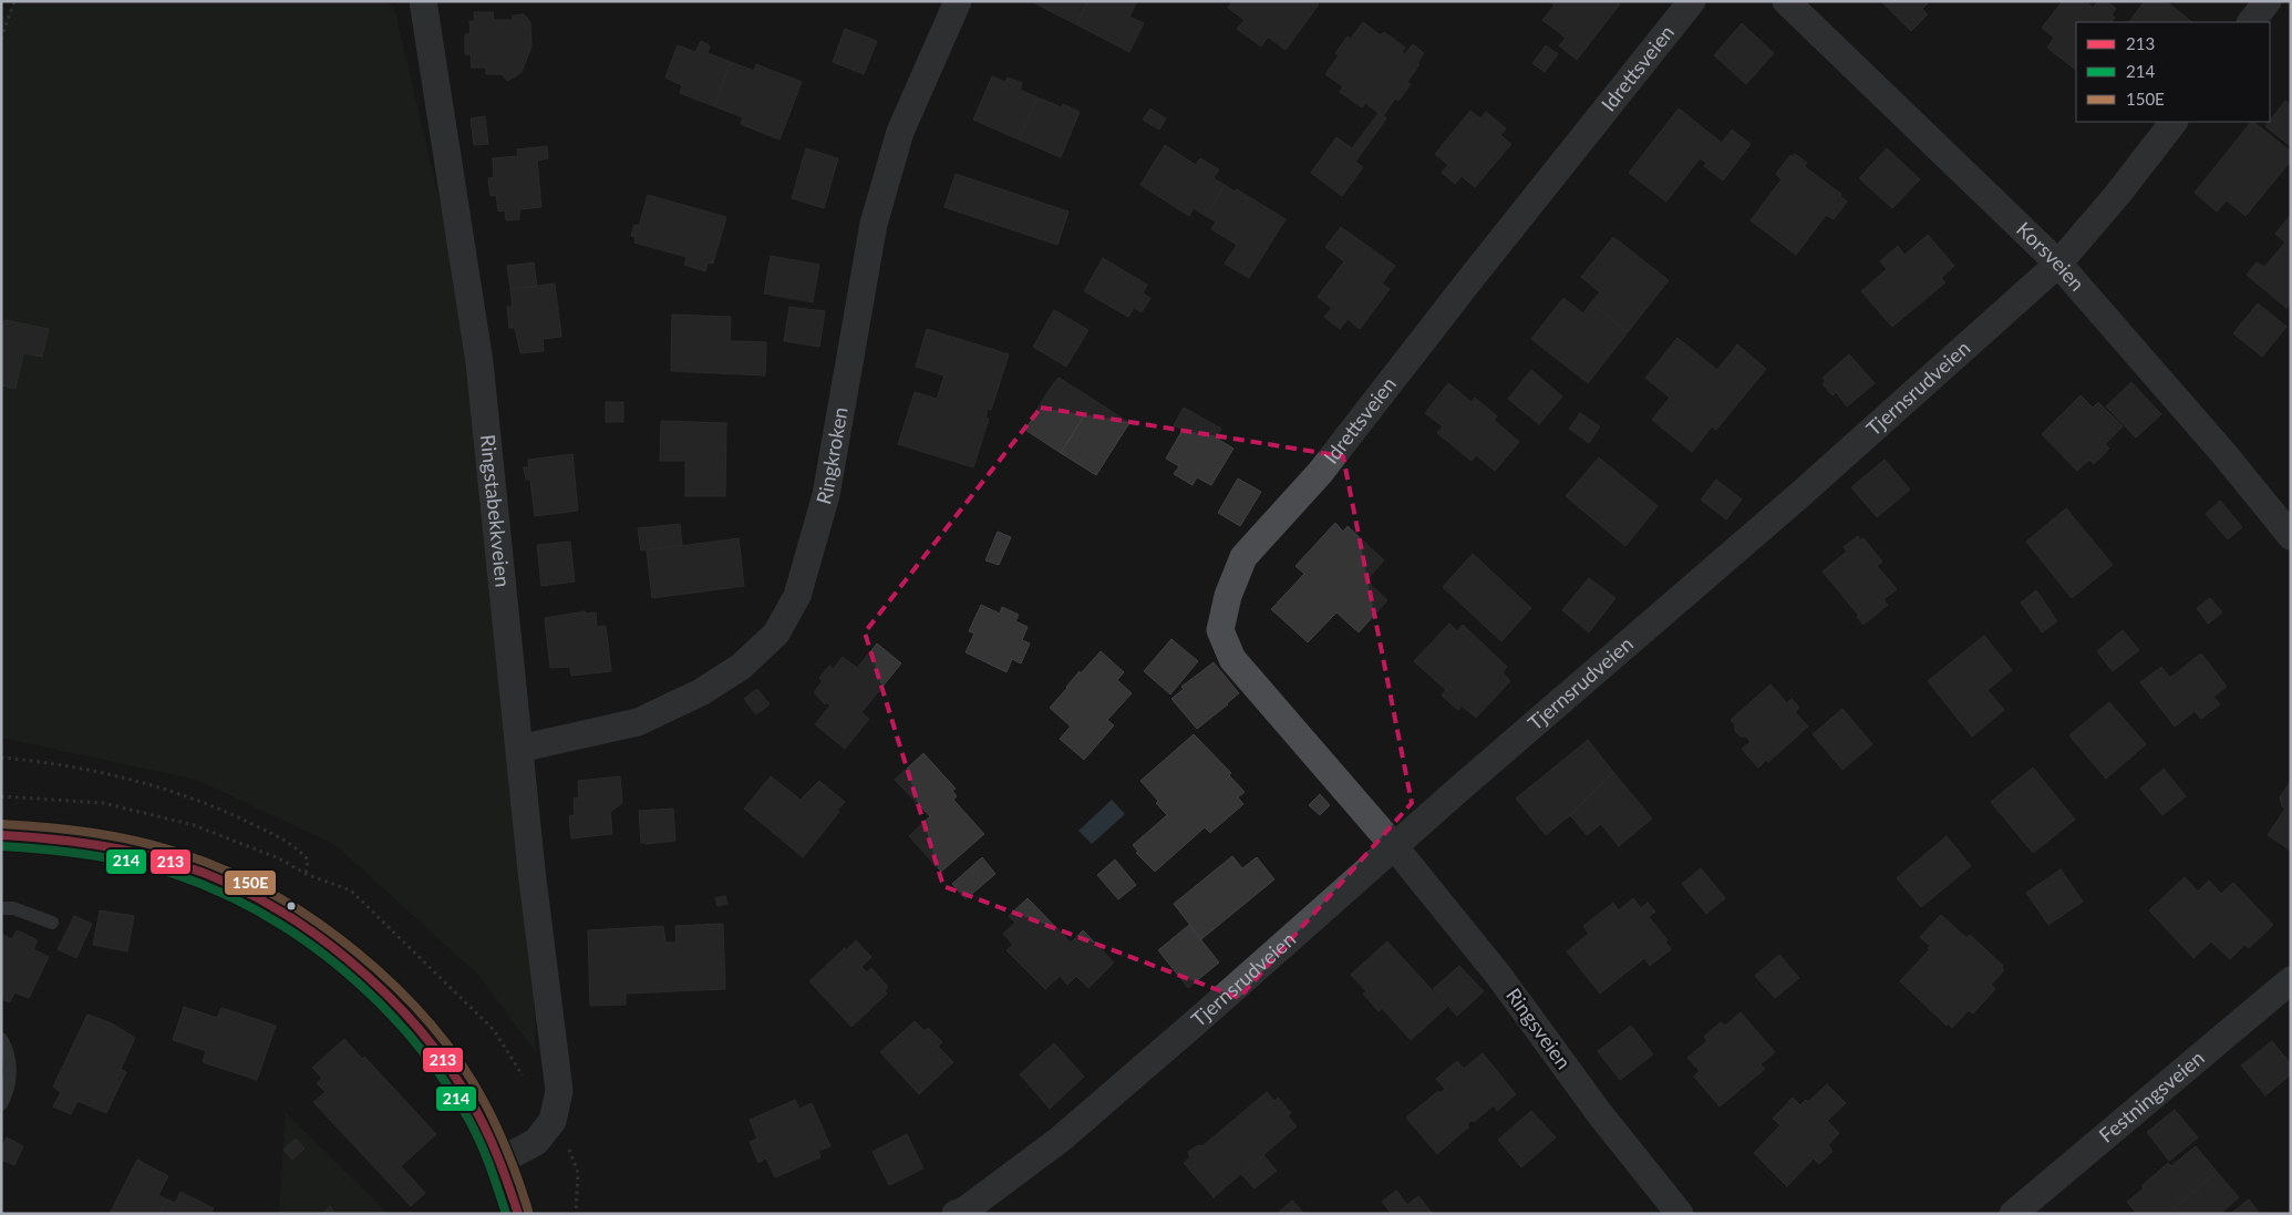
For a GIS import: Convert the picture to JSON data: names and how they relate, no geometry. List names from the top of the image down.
{
  "streets": {
    "street": [
      "Idrettsveien",
      "Korsveien",
      "Tjernsrudveien",
      "Ringkroken",
      "Ringstabekkveien",
      "Ringsveien",
      "Festningsveien"
    ]
  },
  "crossings": [
    ["Idrettsveien", "Tjernsrudveien"],
    ["Idrettsveien", "Ringsveien"],
    ["Korsveien", "Tjernsrudveien"],
    ["Tjernsrudveien", "Ringsveien"],
    ["Ringkroken", "Ringstabekkveien"]
  ],
  "lines": ["transit line 150E", "transit line 213", "transit line 214"],
  "legend": ["213", "214", "150E"]
}
